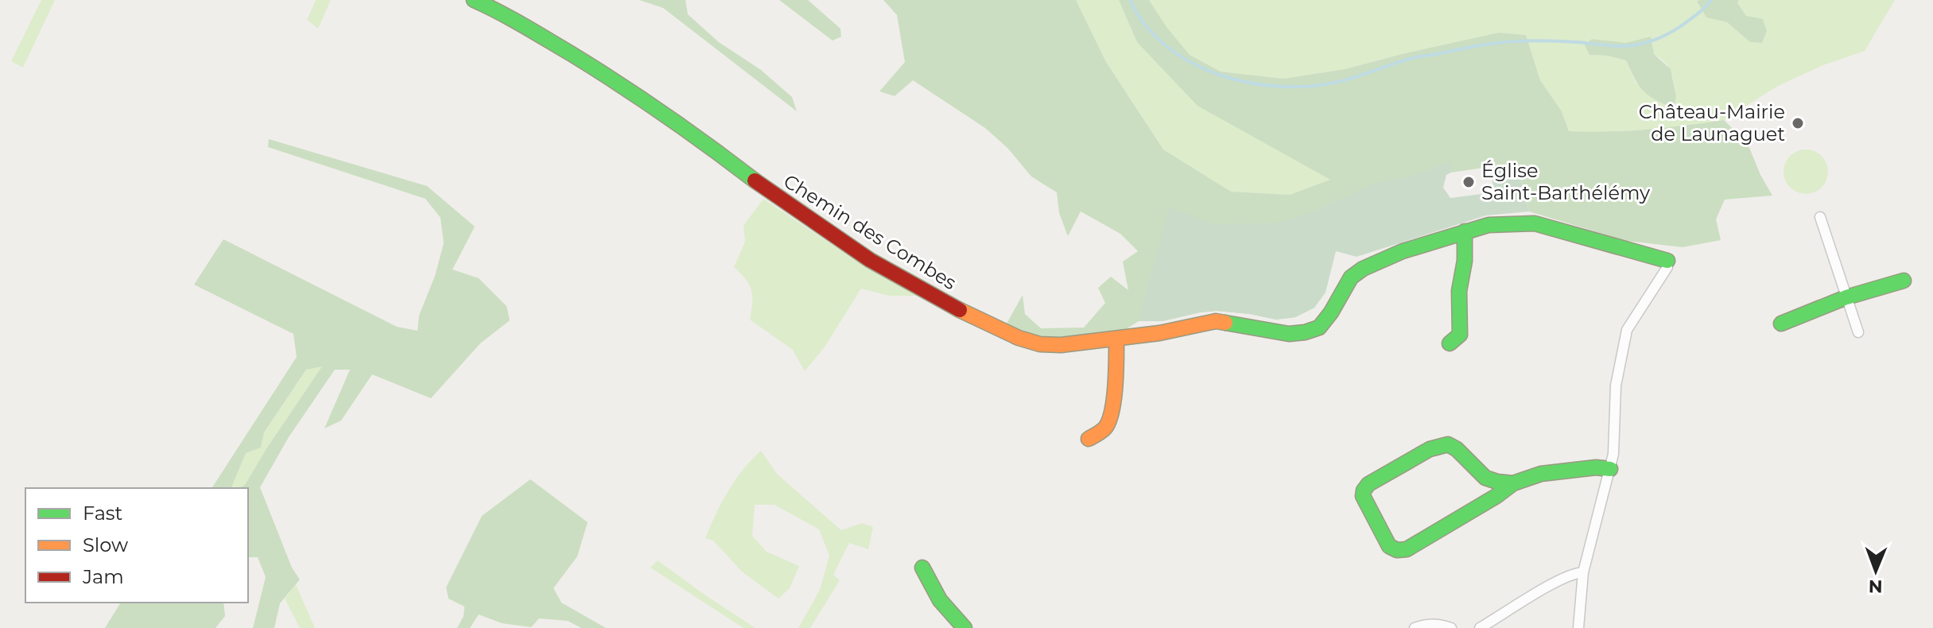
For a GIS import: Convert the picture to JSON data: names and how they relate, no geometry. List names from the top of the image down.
{
  "streets": {
    "street": ["Chemin des Combes"]
  },
  "places": ["Château-Mairie de Launaguet", "Église Saint-Barthélémy"],
  "legend": ["Fast", "Slow", "Jam"],
  "north": "bottom"
}
